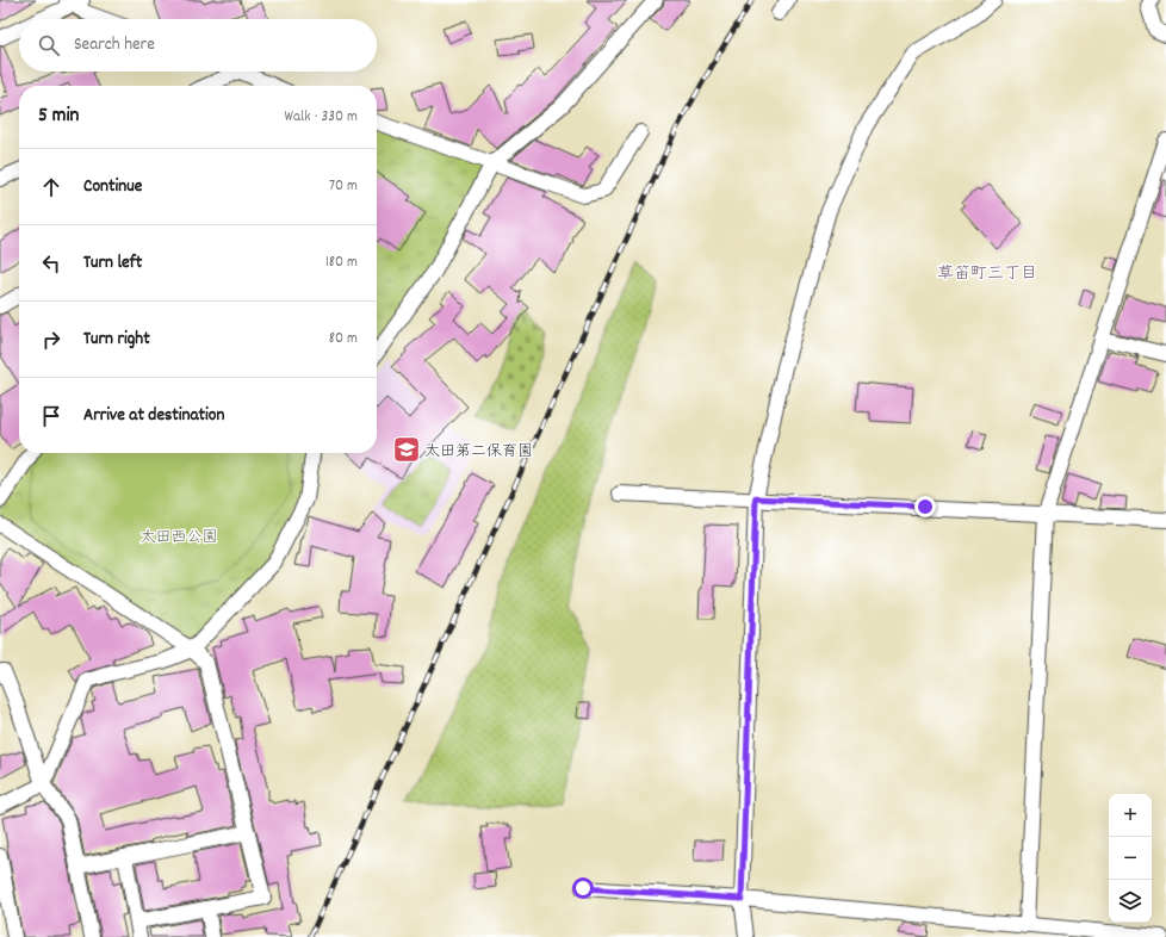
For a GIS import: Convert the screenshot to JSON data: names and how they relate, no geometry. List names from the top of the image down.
{
  "districts": ["草笛町三丁目"],
  "parks": ["太田西公園"],
  "places": {
    "school or university": ["太田第二保育園"]
  },
  "page": {
    "search": "Search here",
    "heading": ["5 min", "Walk · 330 m"],
    "list": [
      ["Continue", "70 m"],
      ["Turn left", "180 m"],
      ["Turn right", "80 m"],
      "Arrive at destination"
    ],
    "map_buttons": ["+", "−"]
  }
}
